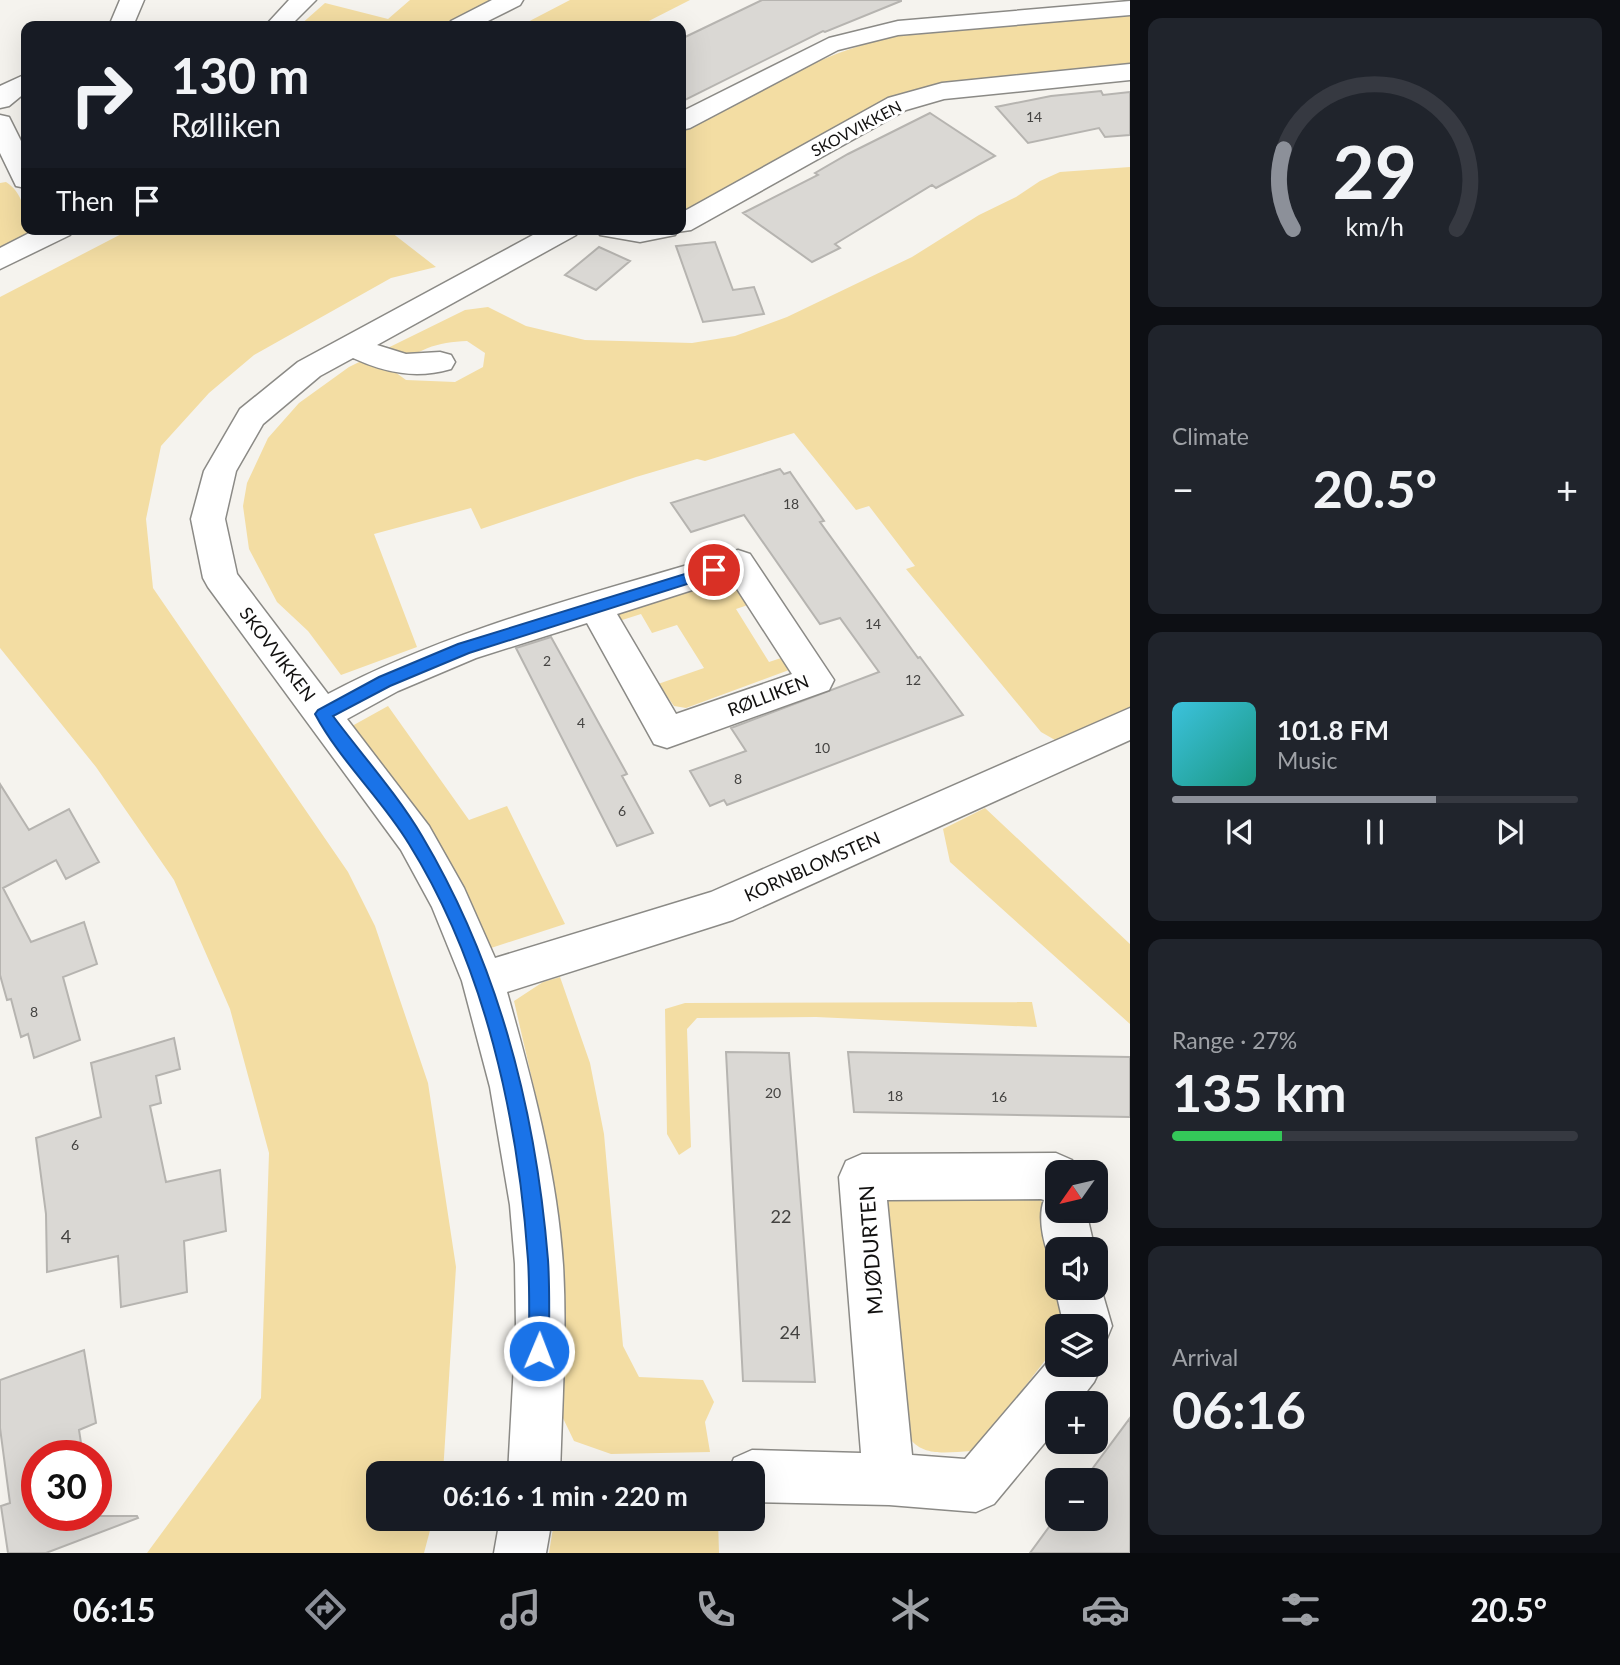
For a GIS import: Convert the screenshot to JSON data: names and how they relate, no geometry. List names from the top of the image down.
{
  "streets": {
    "street": [
      "SKOVVIKKEN",
      "RØLLIKEN",
      "KORNBLOMSTEN",
      "MJØDURTEN"
    ]
  },
  "crossings": [
    ["SKOVVIKKEN", "RØLLIKEN"],
    ["SKOVVIKKEN", "KORNBLOMSTEN"]
  ],
  "house_numbers": [
    "14",
    "18",
    "14",
    "2",
    "12",
    "4",
    "10",
    "8",
    "6",
    "8",
    "20",
    "18",
    "16",
    "6",
    "22",
    "4",
    "24"
  ],
  "north": "bottom left",
  "page": {
    "turn": ["130 m", "Rølliken"],
    "then": "Then",
    "tile": [
      "Climate",
      ["Range · 27%", "135 km"],
      ["Arrival", "06:16"]
    ],
    "heat": ["−", "20.5°", "+"],
    "song": ["101.8 FM", "Music"],
    "map_buttons": ["+", "−"],
    "limit": "30",
    "trip": "06:16 · 1 min · 220 m",
    "tabs": ["06:15", "20.5°"],
    "gauge": ["29", "km/h"]
  }
}
